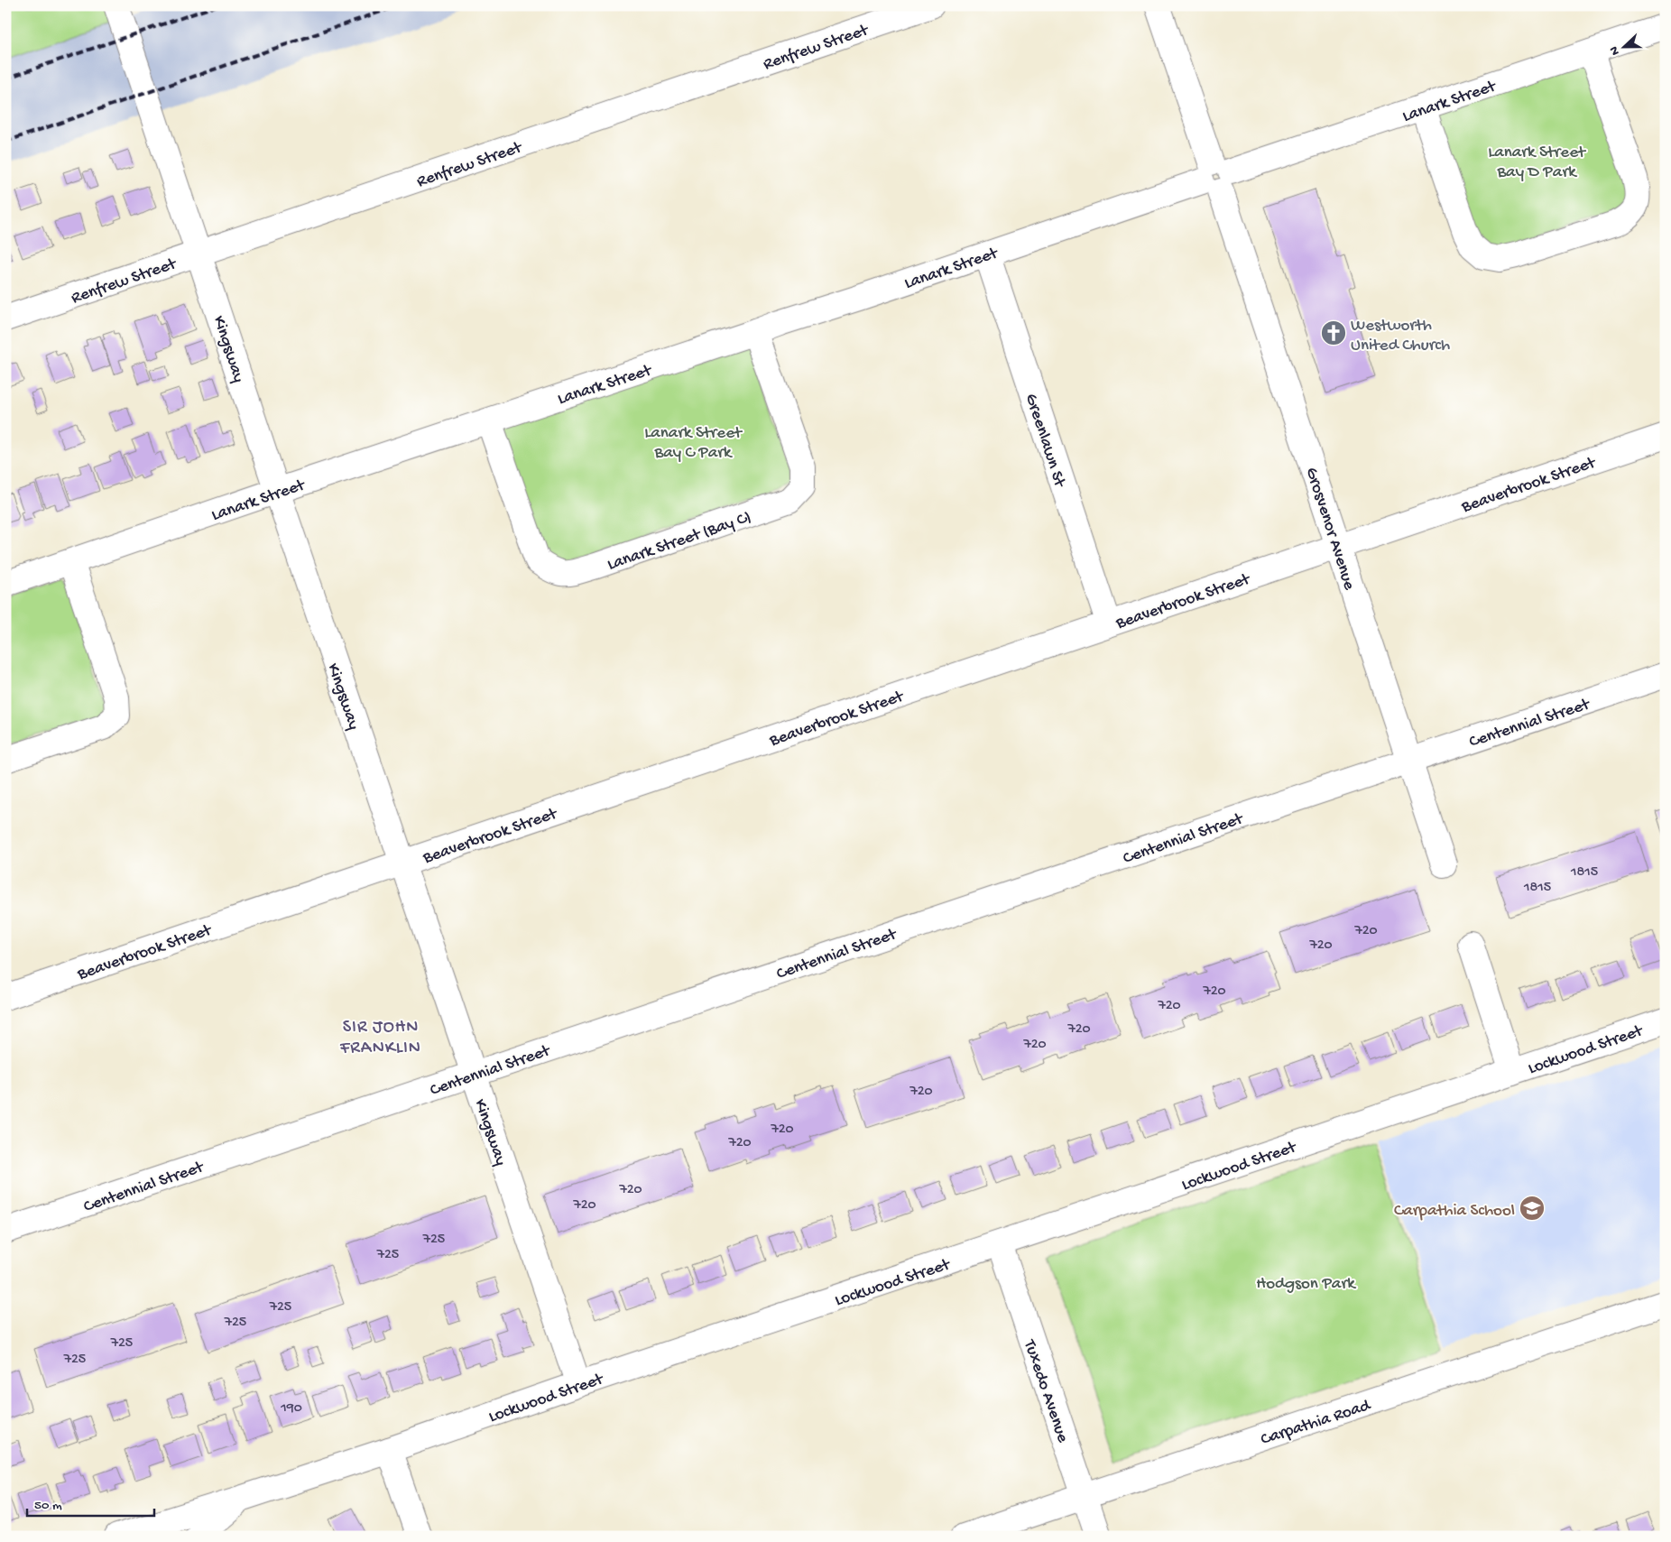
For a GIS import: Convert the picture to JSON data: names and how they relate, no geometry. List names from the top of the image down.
{
  "streets": {
    "street": [
      "Renfrew Street",
      "Lanark Street",
      "Kingsway",
      "Greenlawn St",
      "Beaverbrook Street",
      "Grosvenor Avenue",
      "Lanark Street (Bay C)",
      "Centennial Street",
      "Lockwood Street",
      "Tuxedo Avenue",
      "Carpathia Road"
    ]
  },
  "crossings": [
    ["Renfrew Street", "Kingsway"],
    ["Lanark Street", "Kingsway"],
    ["Lanark Street", "Greenlawn St"],
    ["Lanark Street", "Grosvenor Avenue"],
    ["Lanark Street", "Lanark Street (Bay C)"],
    ["Kingsway", "Beaverbrook Street"],
    ["Kingsway", "Centennial Street"],
    ["Kingsway", "Lockwood Street"],
    ["Greenlawn St", "Beaverbrook Street"],
    ["Beaverbrook Street", "Grosvenor Avenue"],
    ["Grosvenor Avenue", "Centennial Street"],
    ["Lockwood Street", "Tuxedo Avenue"],
    ["Tuxedo Avenue", "Carpathia Road"]
  ],
  "districts": ["SIR JOHN FRANKLIN"],
  "parks": ["Lanark Street Bay D Park", "Lanark Street Bay C Park", "Hodgson Park"],
  "places": {
    "church": ["Westworth United Church"],
    "school or university": ["Carpathia School"]
  },
  "house_numbers": [
    "1815",
    "1815",
    "720",
    "720",
    "720",
    "720",
    "720",
    "720",
    "720",
    "720",
    "720",
    "720",
    "720",
    "725",
    "725",
    "725",
    "725",
    "725",
    "725",
    "190"
  ],
  "scale_bar": "50 m",
  "north": "left"
}
